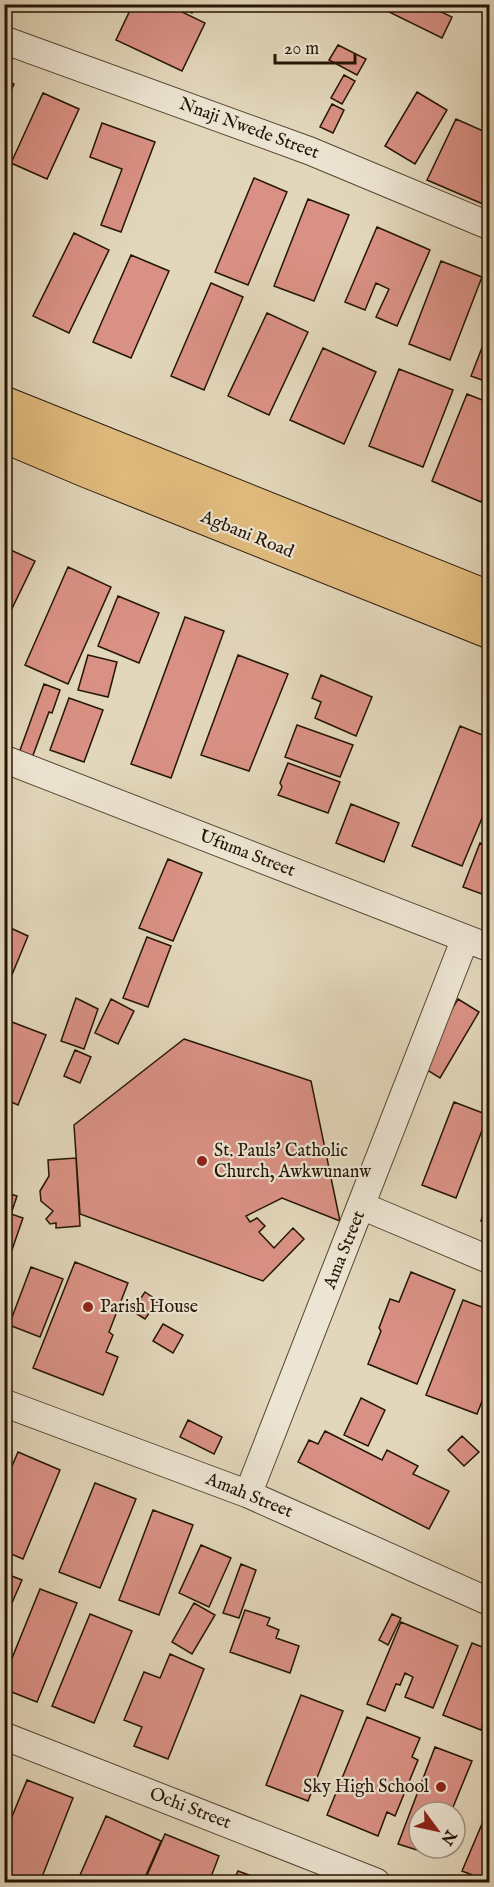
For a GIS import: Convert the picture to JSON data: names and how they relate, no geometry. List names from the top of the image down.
{
  "streets": {
    "main road": ["Agbani Road"],
    "street": [
      "Nnaji Nwede Street",
      "Ufuma Street",
      "Ama Street",
      "Amah Street",
      "Ochi Street"
    ]
  },
  "crossings": [
    ["Ufuma Street", "Ama Street"],
    ["Ama Street", "Amah Street"]
  ],
  "places": ["St. Pauls' Catholic Church, Awkwunanw", "Parish House", "Sky High School"],
  "scale_bar": "20 m",
  "north": "bottom right"
}
